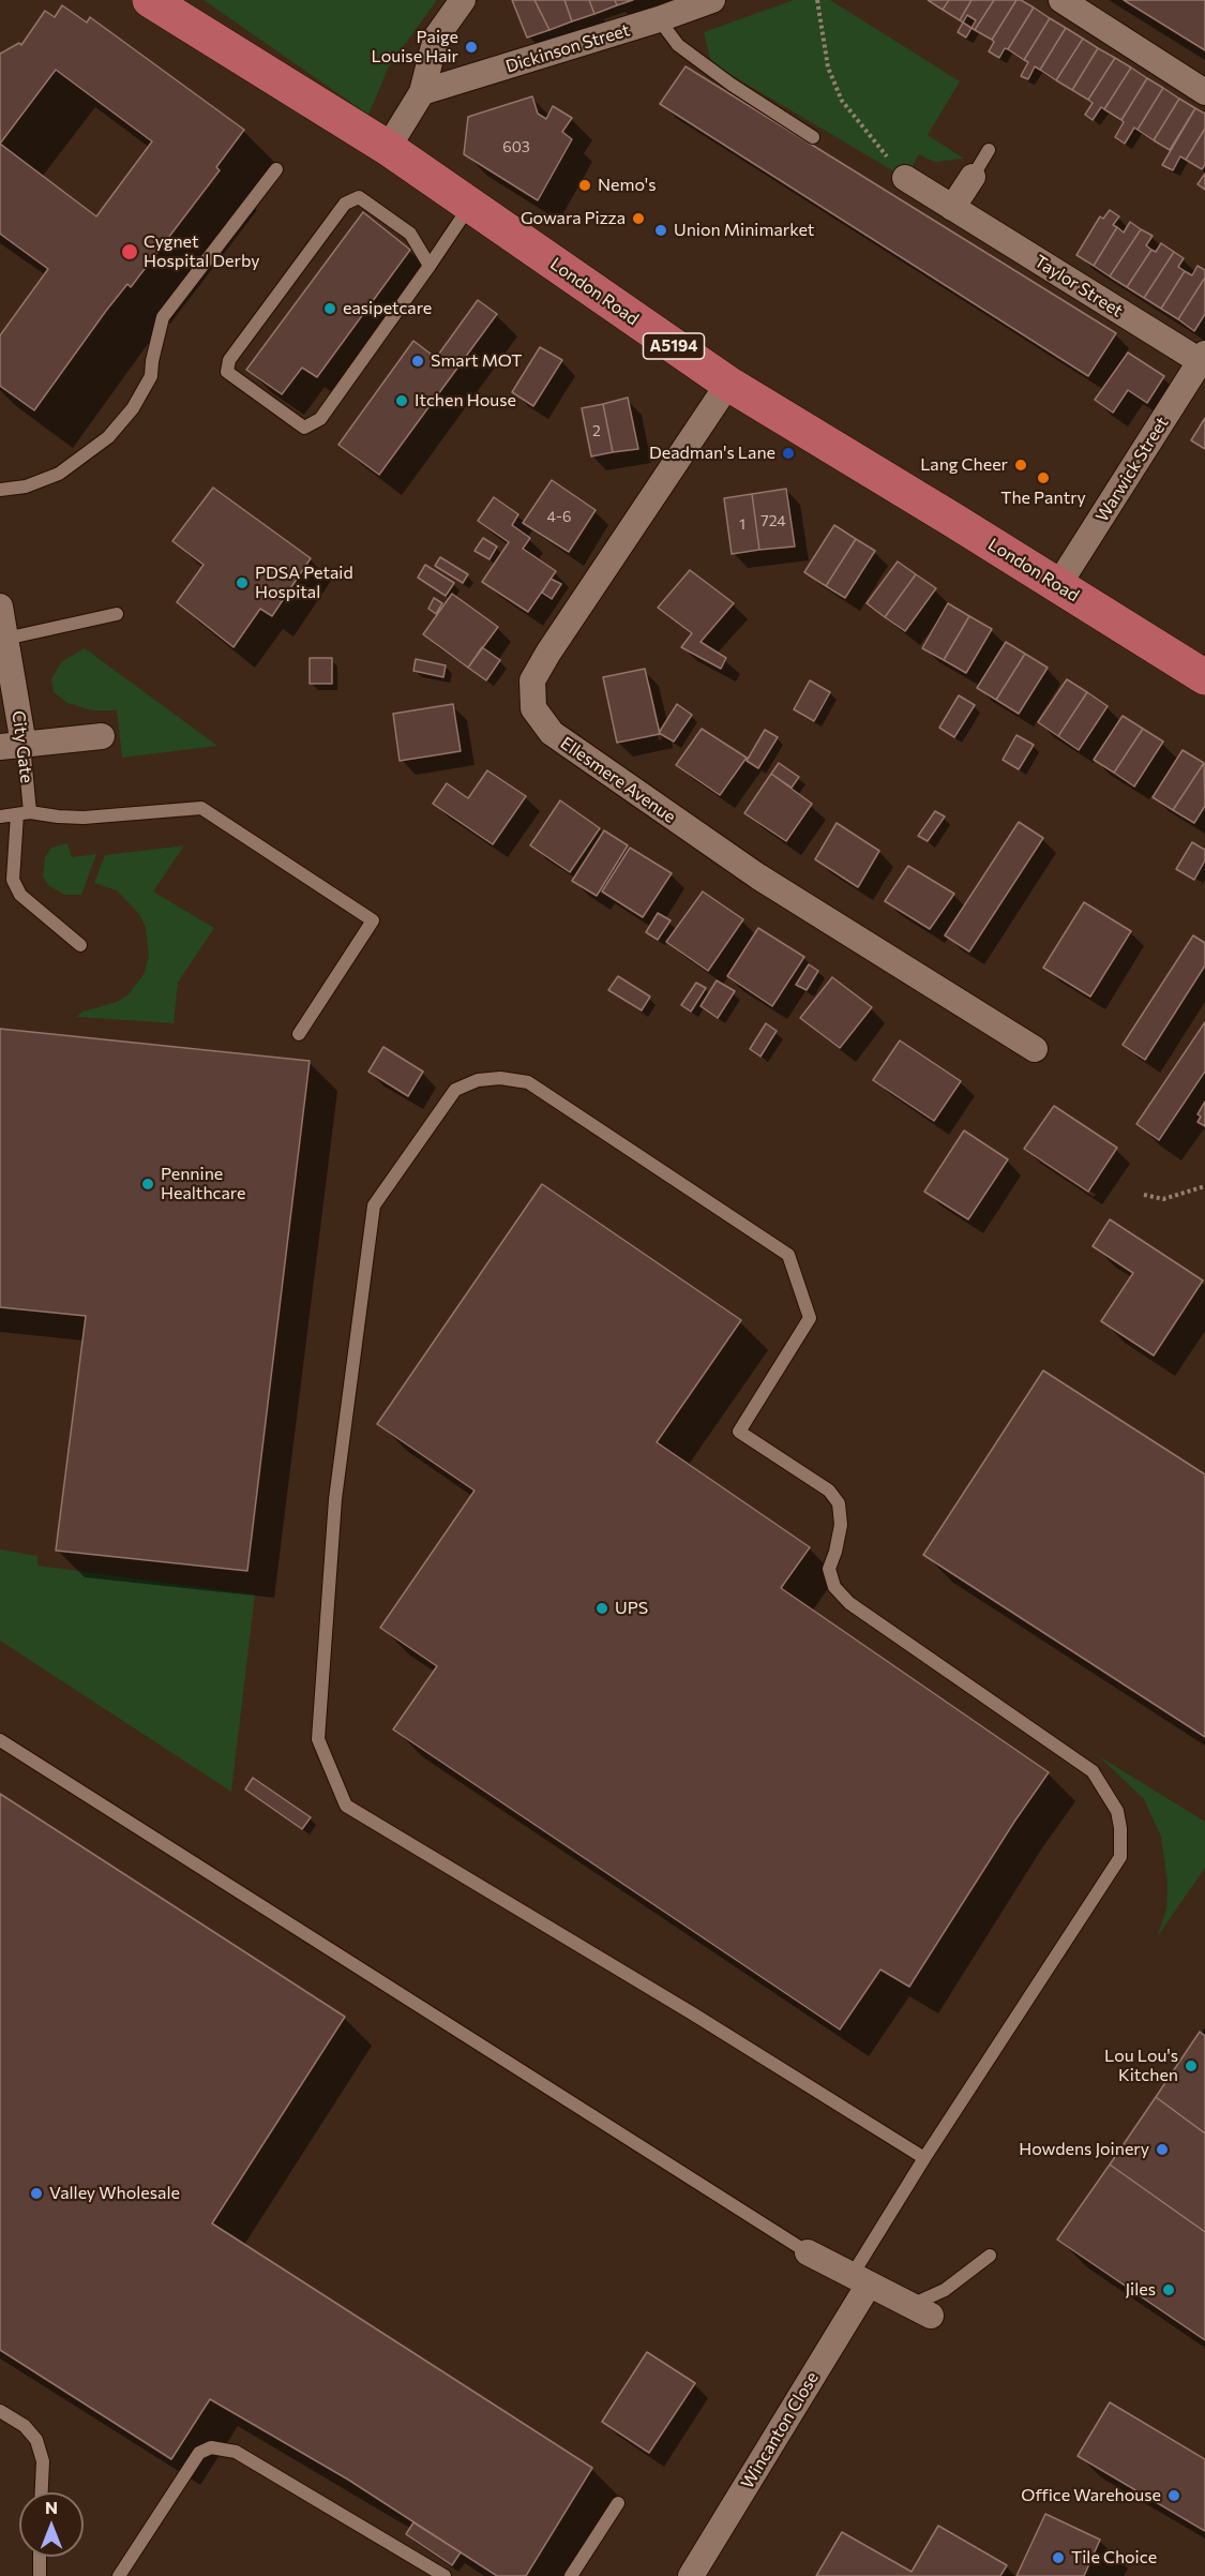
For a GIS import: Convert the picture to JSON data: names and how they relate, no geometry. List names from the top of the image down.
{
  "streets": {
    "main road": ["London Road", "A5194"],
    "street": [
      "Dickinson Street",
      "Taylor Street",
      "Warwick Street",
      "City Gate",
      "Ellesmere Avenue",
      "Wincanton Close"
    ]
  },
  "crossings": [
    ["Taylor Street", "Warwick Street"],
    ["London Road", "Warwick Street"],
    ["London Road", "Ellesmere Avenue"]
  ],
  "places": [
    "Paige Louise Hair",
    "Nemo's",
    "Gowara Pizza",
    "Union Minimarket",
    "Cygnet Hospital Derby",
    "easipetcare",
    "Smart MOT",
    "Itchen House",
    "Deadman's Lane",
    "Lang Cheer",
    "The Pantry",
    "PDSA Petaid Hospital",
    "Pennine Healthcare",
    "UPS",
    "Lou Lou's Kitchen",
    "Howdens Joinery",
    "Valley Wholesale",
    "Jiles",
    "Office Warehouse",
    "Tile Choice"
  ],
  "house_numbers": [
    "603",
    "2",
    "4-6",
    "724",
    "1"
  ],
  "north": "top"
}
